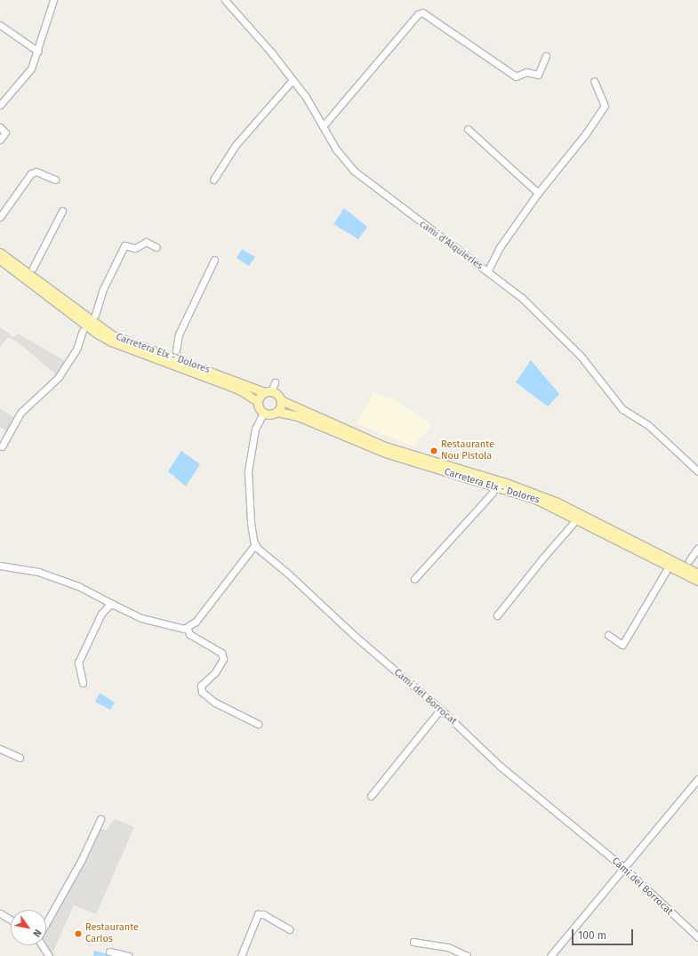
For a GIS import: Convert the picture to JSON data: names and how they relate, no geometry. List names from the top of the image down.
{
  "streets": {
    "main road": ["Carretera Elx - Dolores"],
    "street": ["camí d'Alquieries", "Camí del Borrocat"]
  },
  "places": ["Restaurante Nou Pistola", "Restaurante Carlos"],
  "scale_bar": "100 m",
  "north": "bottom right"
}
